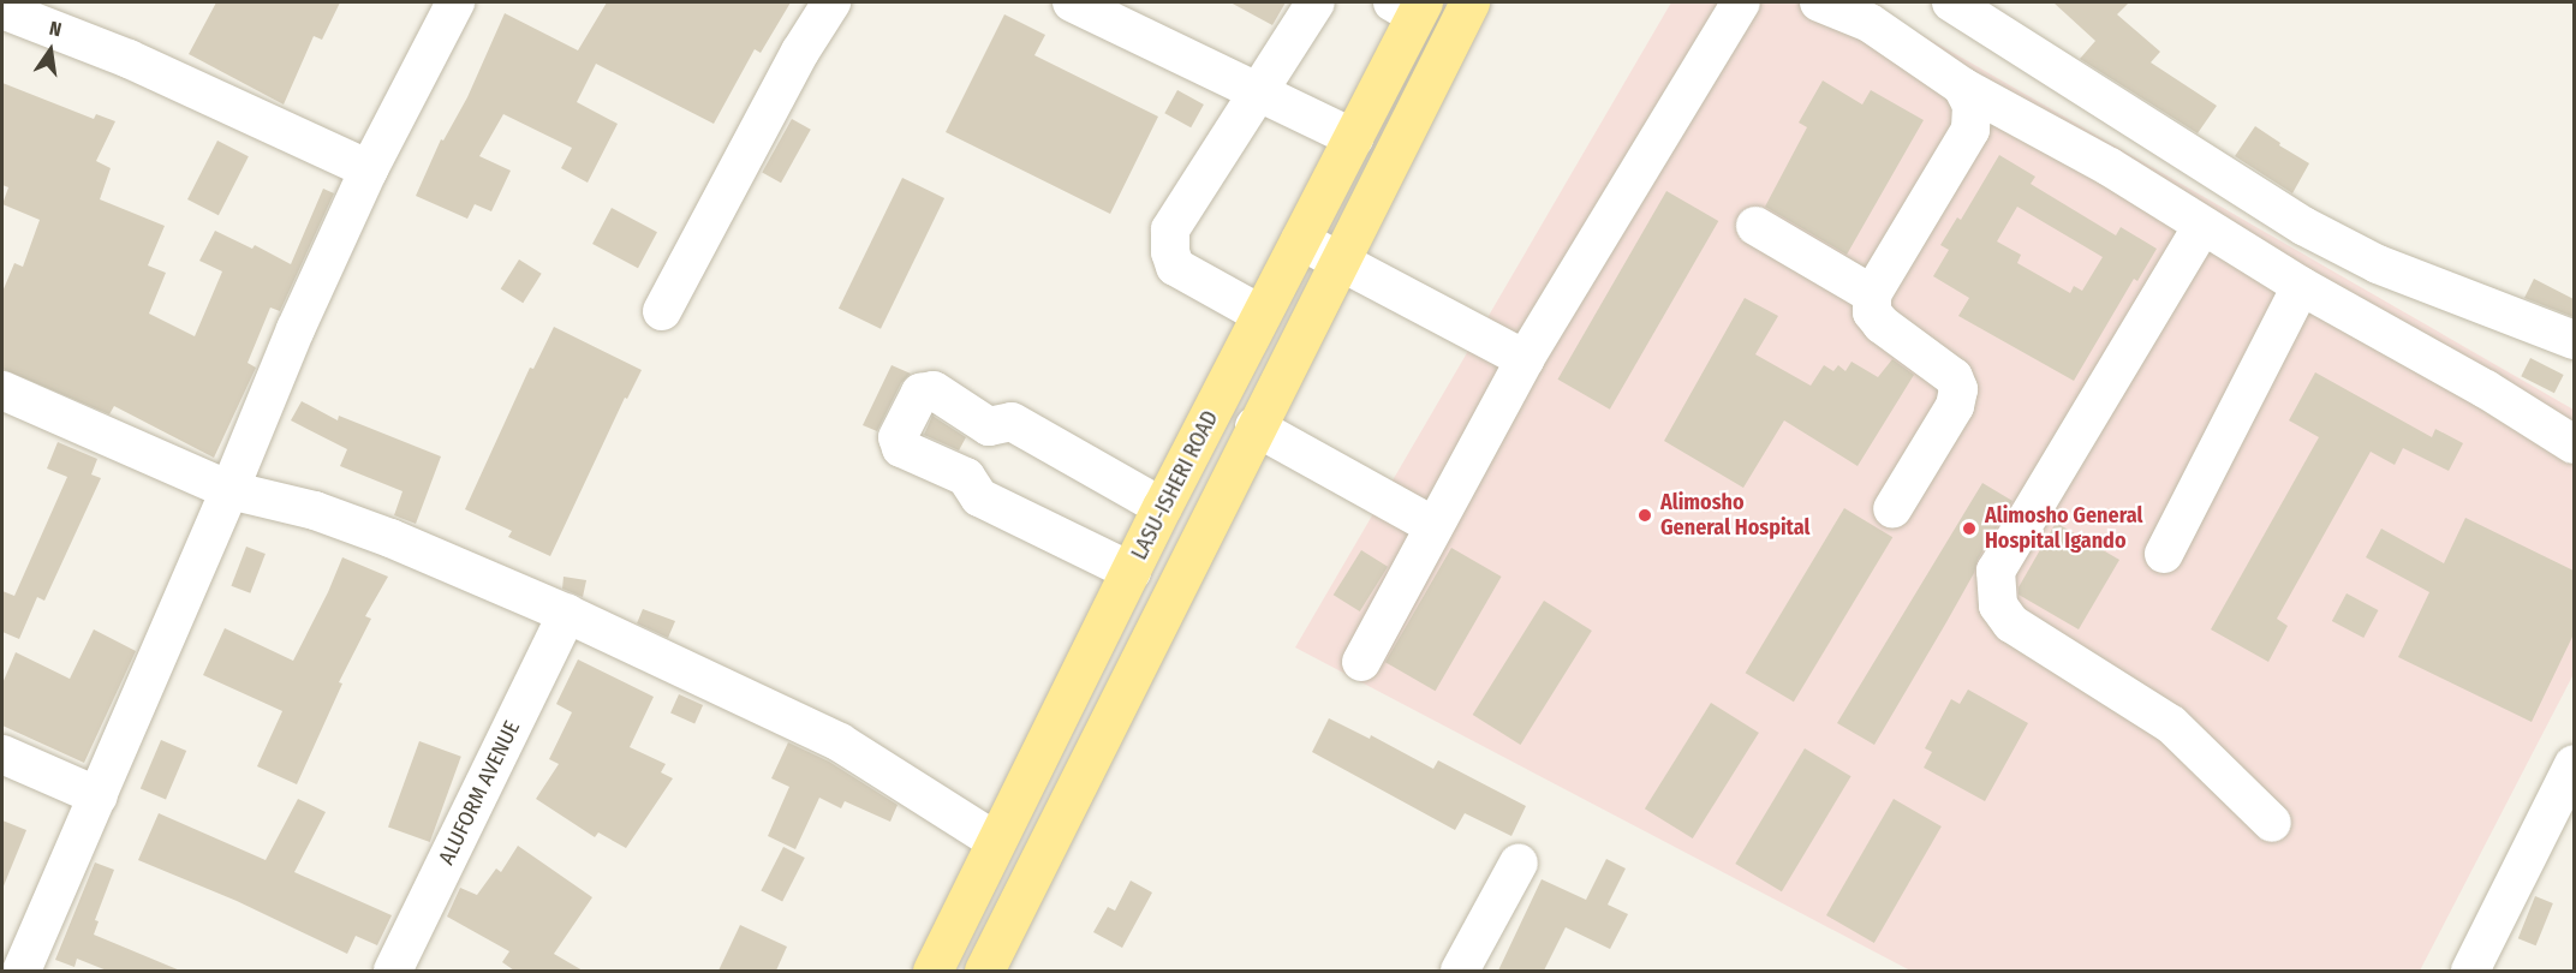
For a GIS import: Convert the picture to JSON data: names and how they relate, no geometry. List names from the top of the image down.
{
  "streets": {
    "main road": ["LASU-ISHERI ROAD"],
    "street": ["ALUFORM AVENUE"]
  },
  "places": ["Alimosho General Hospital", "Alimosho General Hospital Igando"],
  "north": "top"
}
